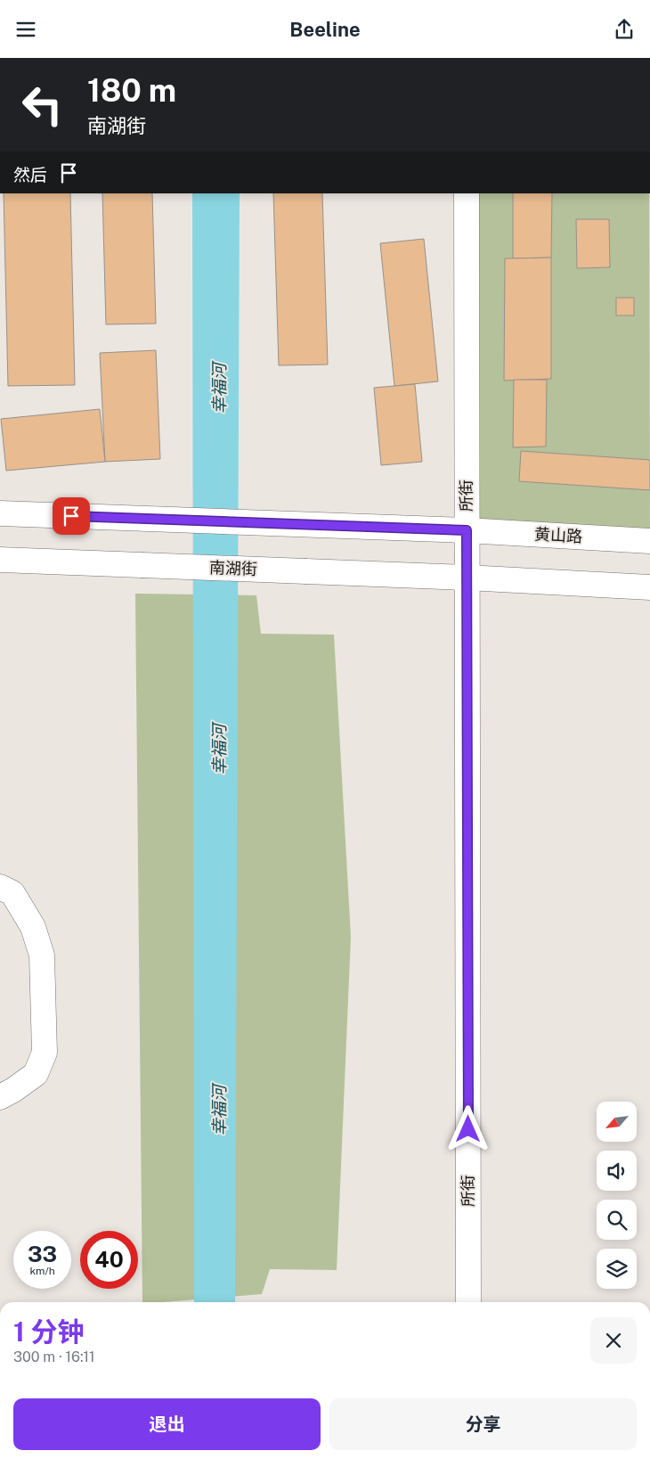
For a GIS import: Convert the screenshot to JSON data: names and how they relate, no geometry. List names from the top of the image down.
{
  "streets": {
    "main road": ["所街", "黄山路", "南湖街"]
  },
  "crossings": [
    ["所街", "黄山路"],
    ["所街", "南湖街"]
  ],
  "water": ["幸福河"],
  "north": "bottom left",
  "page": {
    "header": "Beeline",
    "turn": ["180 m", "南湖街"],
    "then": "然后",
    "speed": "33 km/h",
    "limit": "40",
    "heading": ["1 分钟", "300 m · 16:11"],
    "buttons": ["退出", "分享"]
  }
}
